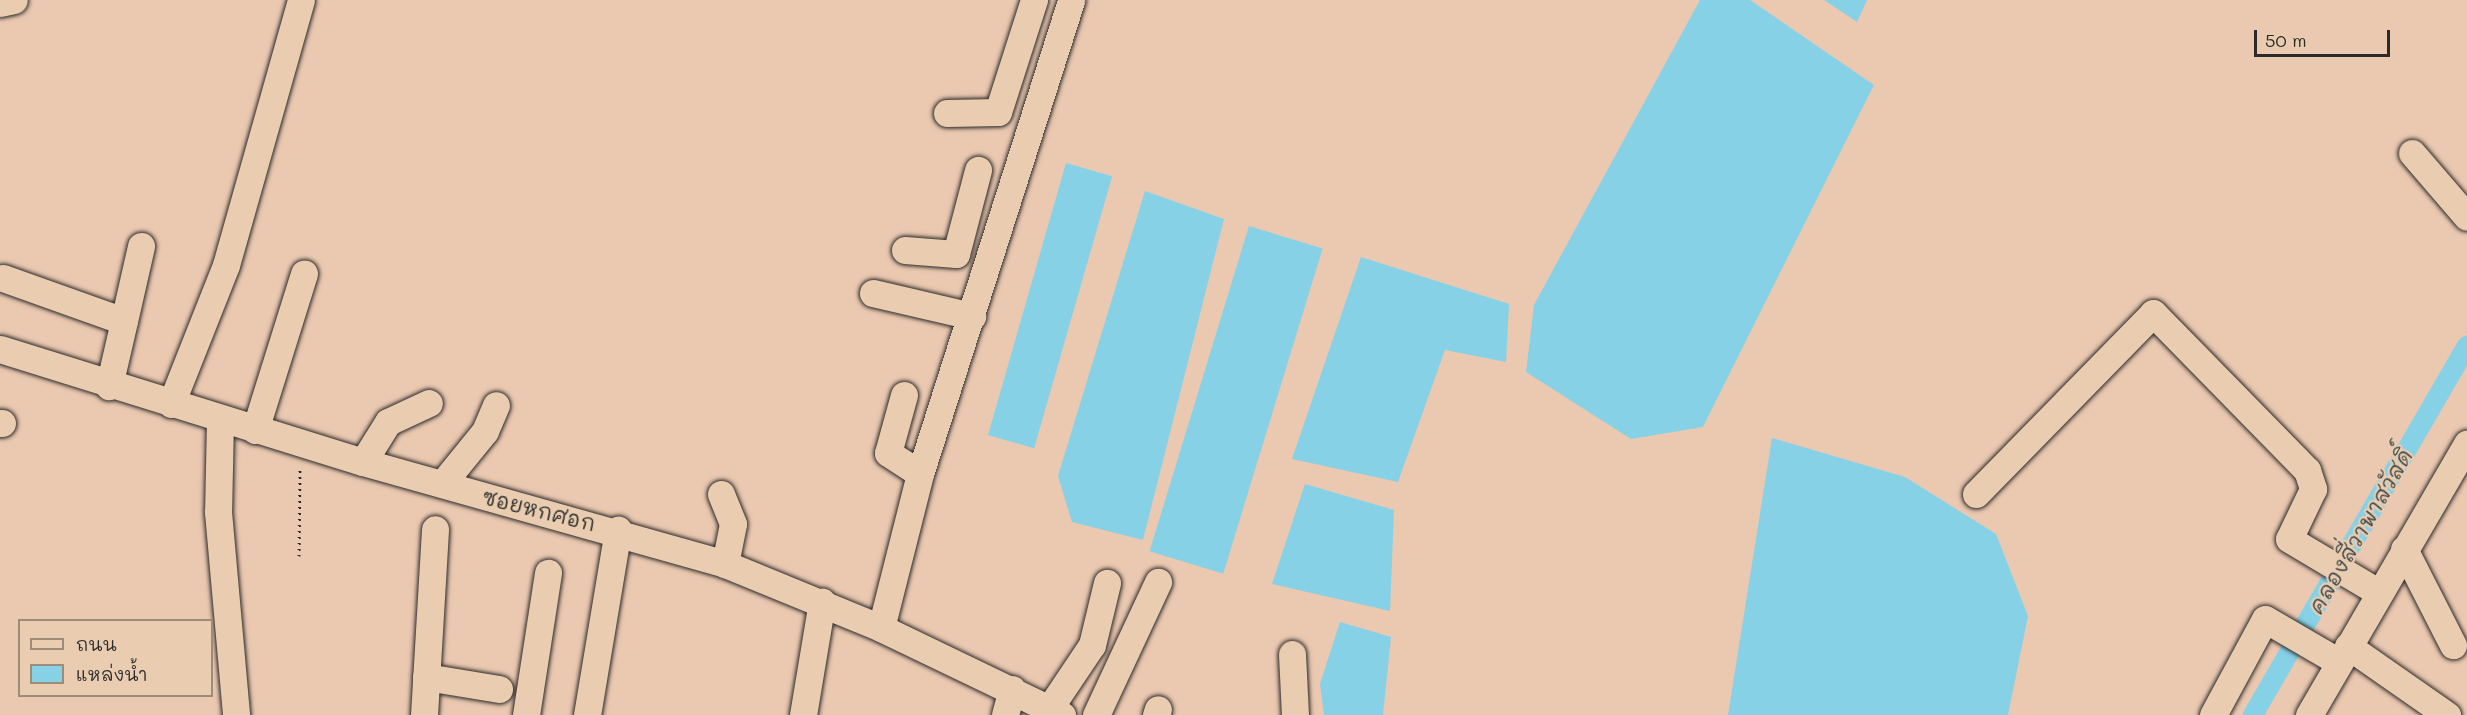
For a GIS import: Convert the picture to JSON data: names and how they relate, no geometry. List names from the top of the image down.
{
  "streets": {
    "street": ["ซอยหกศอก"]
  },
  "water": ["คลองสี่วาพาสวัสดิ์"],
  "legend": ["ถนน", "แหล่งน้ำ"],
  "scale_bar": "50 m"
}
